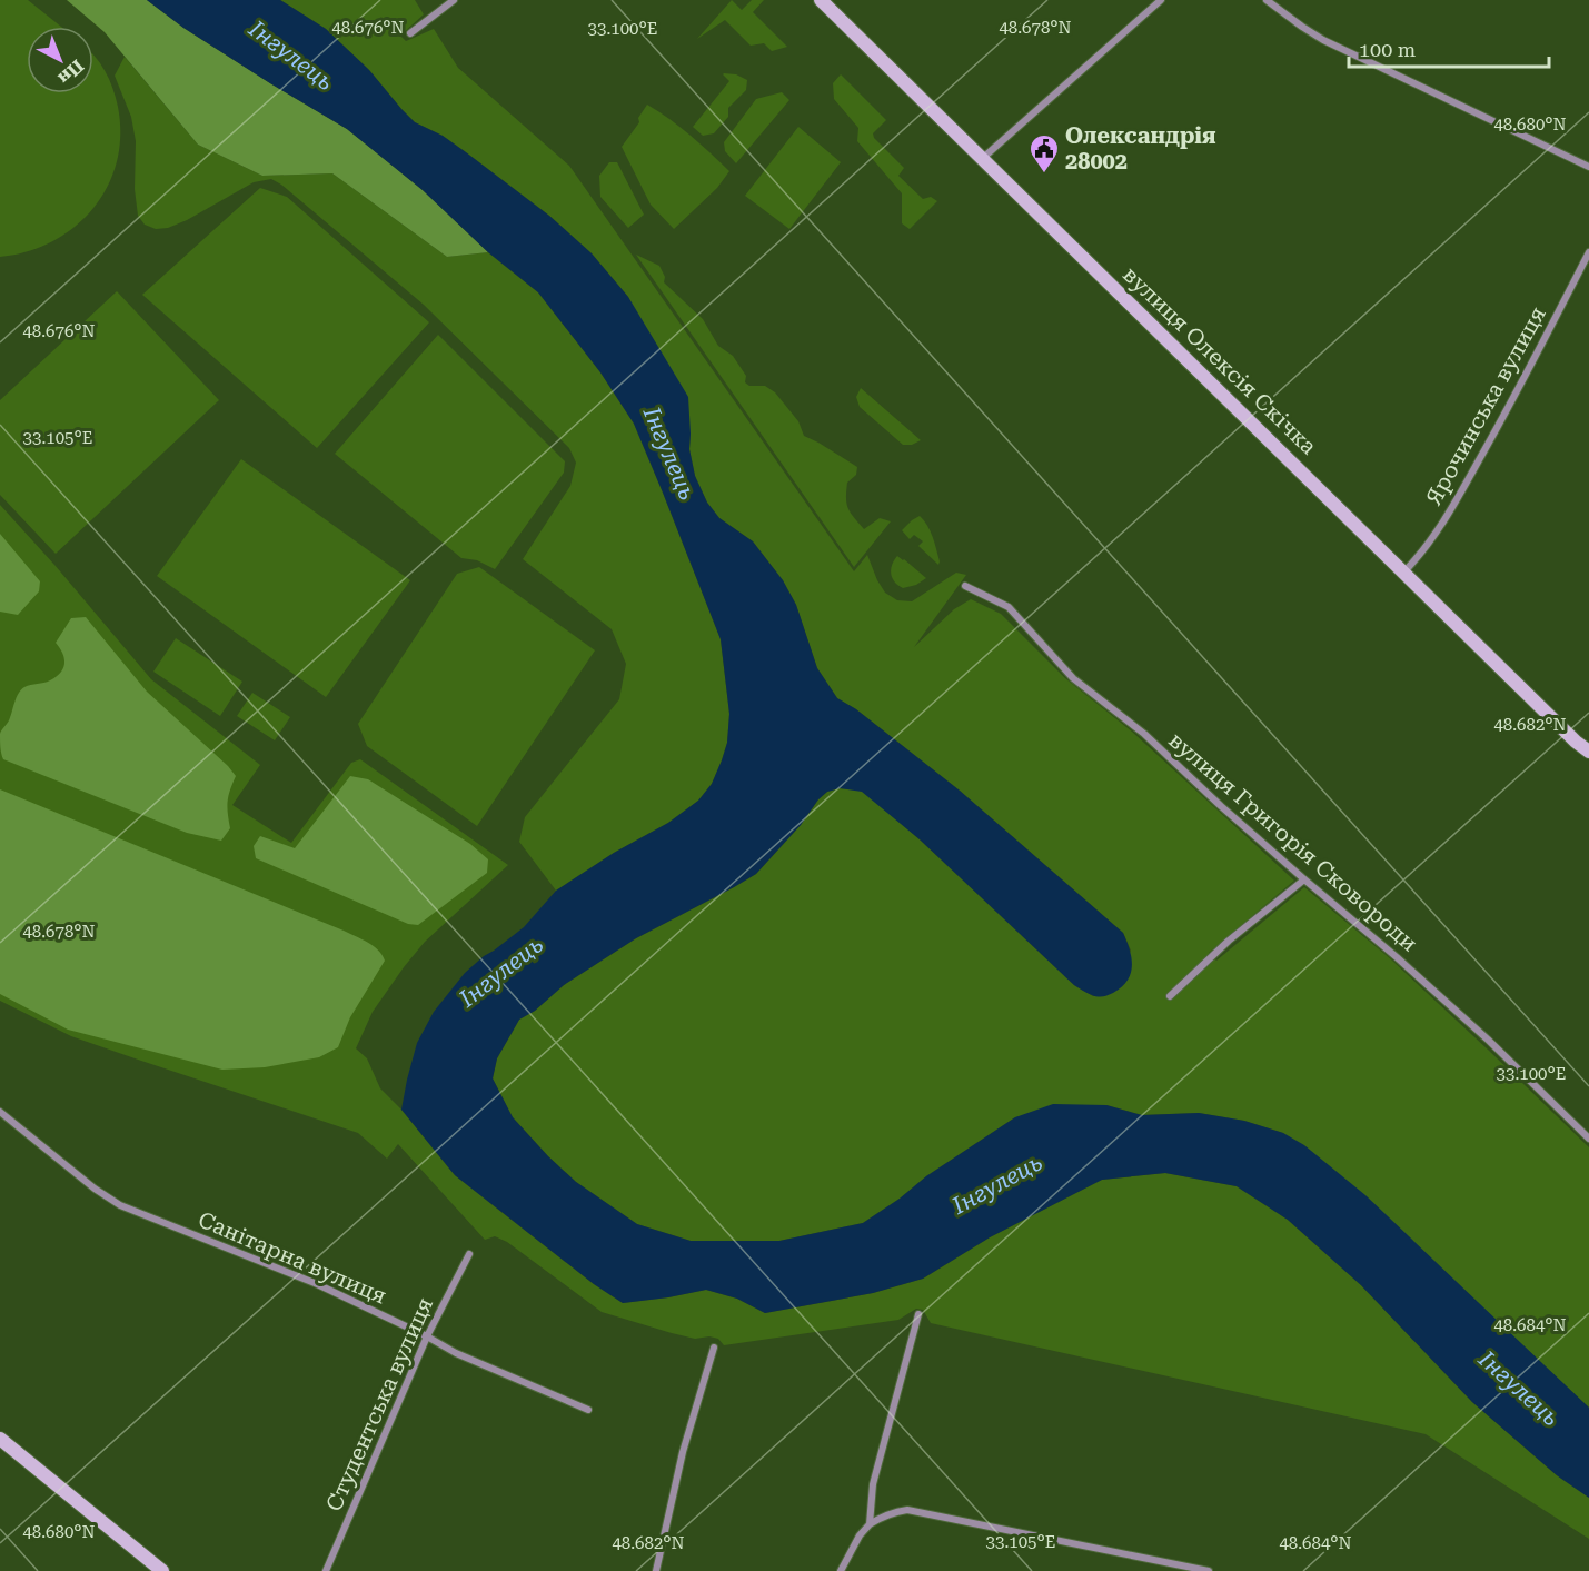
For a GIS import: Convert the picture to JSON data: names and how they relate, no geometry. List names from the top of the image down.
{
  "streets": {
    "street": [
      "вулиця Олексія Скічка",
      "Ярочинська вулиця",
      "вулиця Григорія Сковороди",
      "Санітарна вулиця",
      "Студентська вулиця"
    ]
  },
  "crossings": [
    ["вулиця Олексія Скічка", "Ярочинська вулиця"],
    ["Санітарна вулиця", "Студентська вулиця"]
  ],
  "water": ["Інгулець"],
  "places": {
    "public building": ["Олександрія 28002"]
  },
  "scale_bar": "100 m",
  "north": "bottom right",
  "coordinates": [
    "48.676°N",
    "48.678°N",
    "33.100°E",
    "48.680°N",
    "33.105°E",
    "48.682°N",
    "48.684°N"
  ]
}
